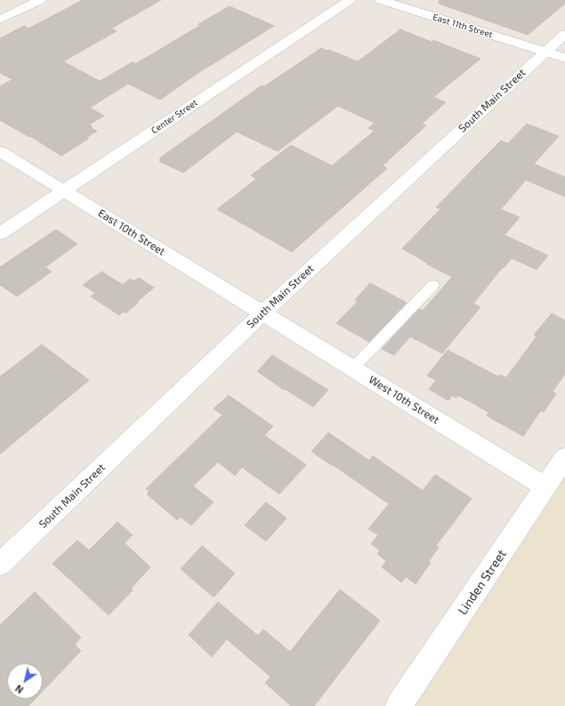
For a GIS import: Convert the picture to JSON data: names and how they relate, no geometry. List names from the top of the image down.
{
  "streets": {
    "street": [
      "East 11th Street",
      "South Main Street",
      "Center Street",
      "East 10th Street",
      "West 10th Street",
      "Linden Street"
    ]
  },
  "crossings": [
    ["East 11th Street", "South Main Street"],
    ["South Main Street", "East 10th Street"],
    ["South Main Street", "West 10th Street"],
    ["Center Street", "East 10th Street"],
    ["East 10th Street", "West 10th Street"],
    ["West 10th Street", "Linden Street"]
  ],
  "north": "bottom left"
}
